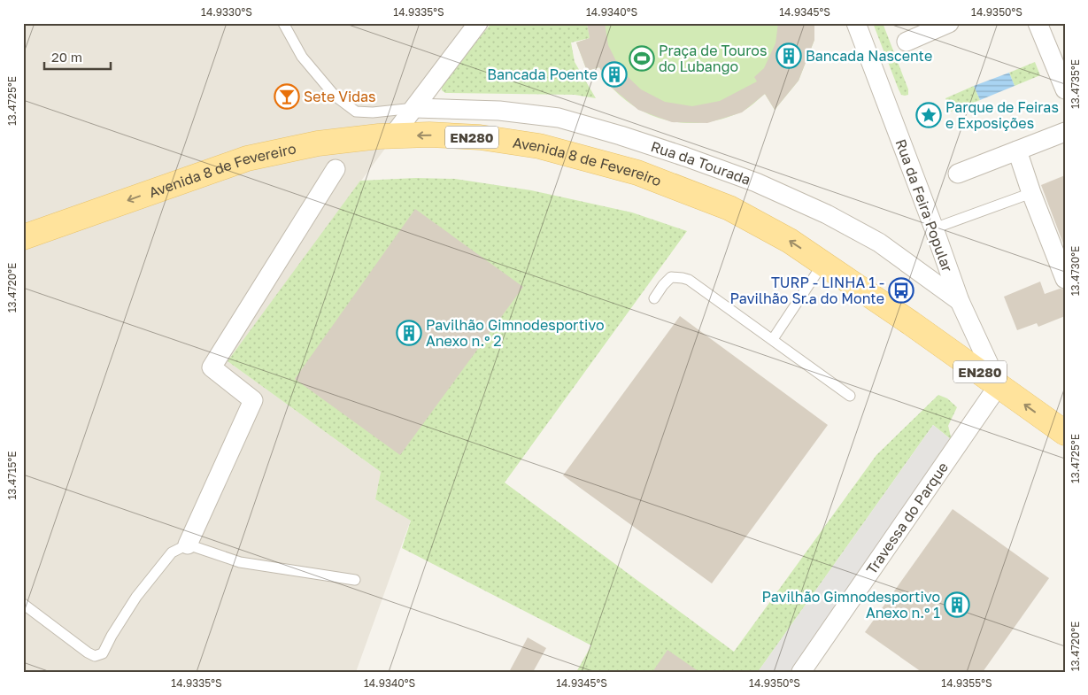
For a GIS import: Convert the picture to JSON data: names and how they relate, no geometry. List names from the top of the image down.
{
  "streets": {
    "main road": ["EN280", "Avenida 8 de Fevereiro"],
    "street": ["Rua da Tourada", "Rua da Feira Popular", "Travessa do Parque"]
  },
  "crossings": [
    ["Avenida 8 de Fevereiro", "Rua da Feira Popular"],
    ["Avenida 8 de Fevereiro", "Travessa do Parque"],
    ["Rua da Tourada", "Rua da Feira Popular"],
    ["Rua da Feira Popular", "Travessa do Parque"]
  ],
  "one_way": ["Avenida 8 de Fevereiro"],
  "places": {
    "building": [
      "Bancada Nascente",
      "Bancada Poente",
      "Pavilhão Gimnodesportivo Anexo n.º 2",
      "Pavilhão Gimnodesportivo Anexo n.º 1"
    ],
    "sports": ["Praça de Touros do Lubango"],
    "bar": ["Sete Vidas"],
    "place": ["Parque de Feiras e Exposições"],
    "bus stop": ["TURP - LINHA 1 - Pavilhão Sr.ª do Monte"]
  },
  "scale_bar": "20 m",
  "coordinates": [
    "14.9330°S",
    "14.9335°S",
    "14.9340°S",
    "14.9345°S",
    "14.9350°S",
    "13.4735°E",
    "13.4725°E",
    "13.4730°E",
    "13.4720°E",
    "13.4715°E",
    "14.9355°S"
  ]
}
